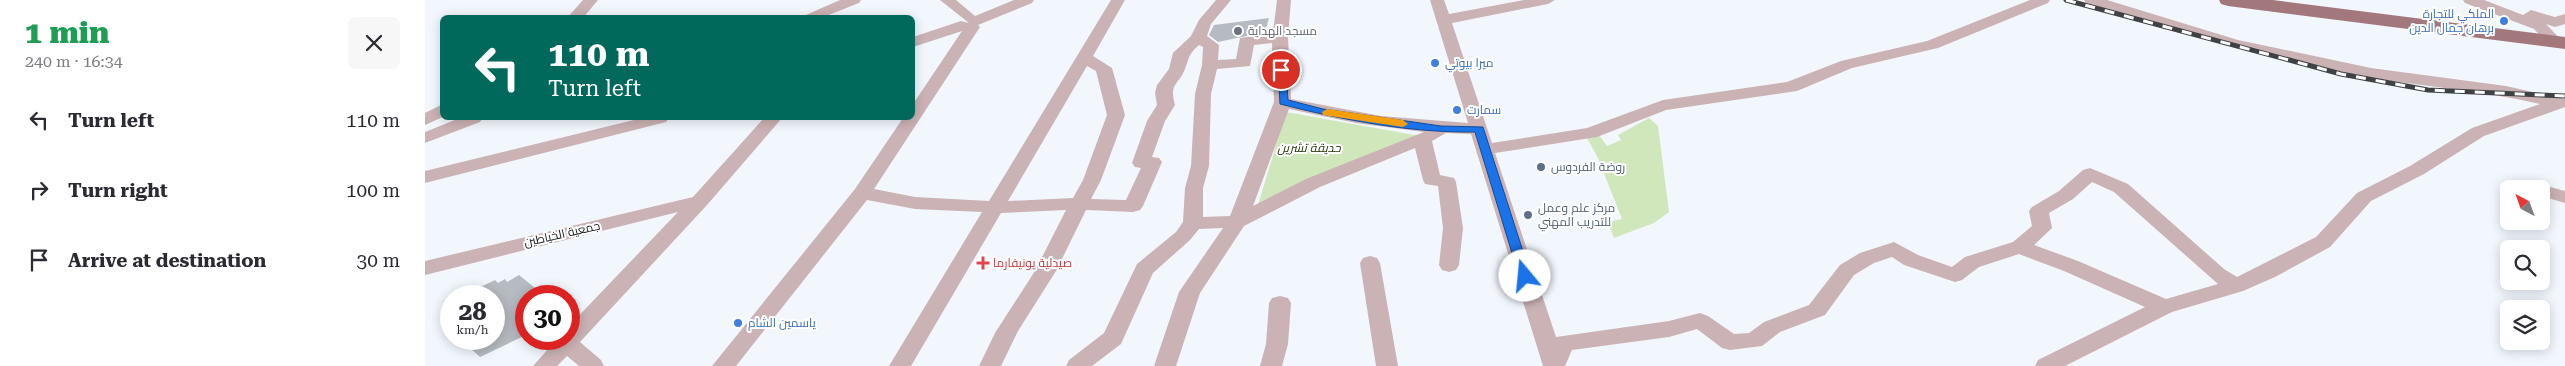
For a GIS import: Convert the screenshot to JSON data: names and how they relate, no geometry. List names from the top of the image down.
{
  "streets": {
    "street": ["جمعية الخياطين"]
  },
  "parks": ["حديقة تشرين"],
  "places": {
    "other": [
      "الملكي للتجارة برهان جمال الدين",
      "مسجد الهداية",
      "ميرا بيوتي",
      "سمارت",
      "روضة الفردوس",
      "مركز علم وعمل للتدريب المهني",
      "ياسمين الشام"
    ],
    "health": ["صيدلية يونيفارما"]
  },
  "north": "top left",
  "page": {
    "heading": ["1 min", "240 m · 16:34"],
    "turn": ["110 m", "Turn left"],
    "list": [
      {
        "name": "Turn left",
        "value": "110 m"
      },
      {
        "name": "Turn right",
        "value": "100 m"
      },
      {
        "name": "Arrive at destination",
        "value": "30 m"
      }
    ],
    "speed": "28 km/h",
    "limit": "30"
  }
}
